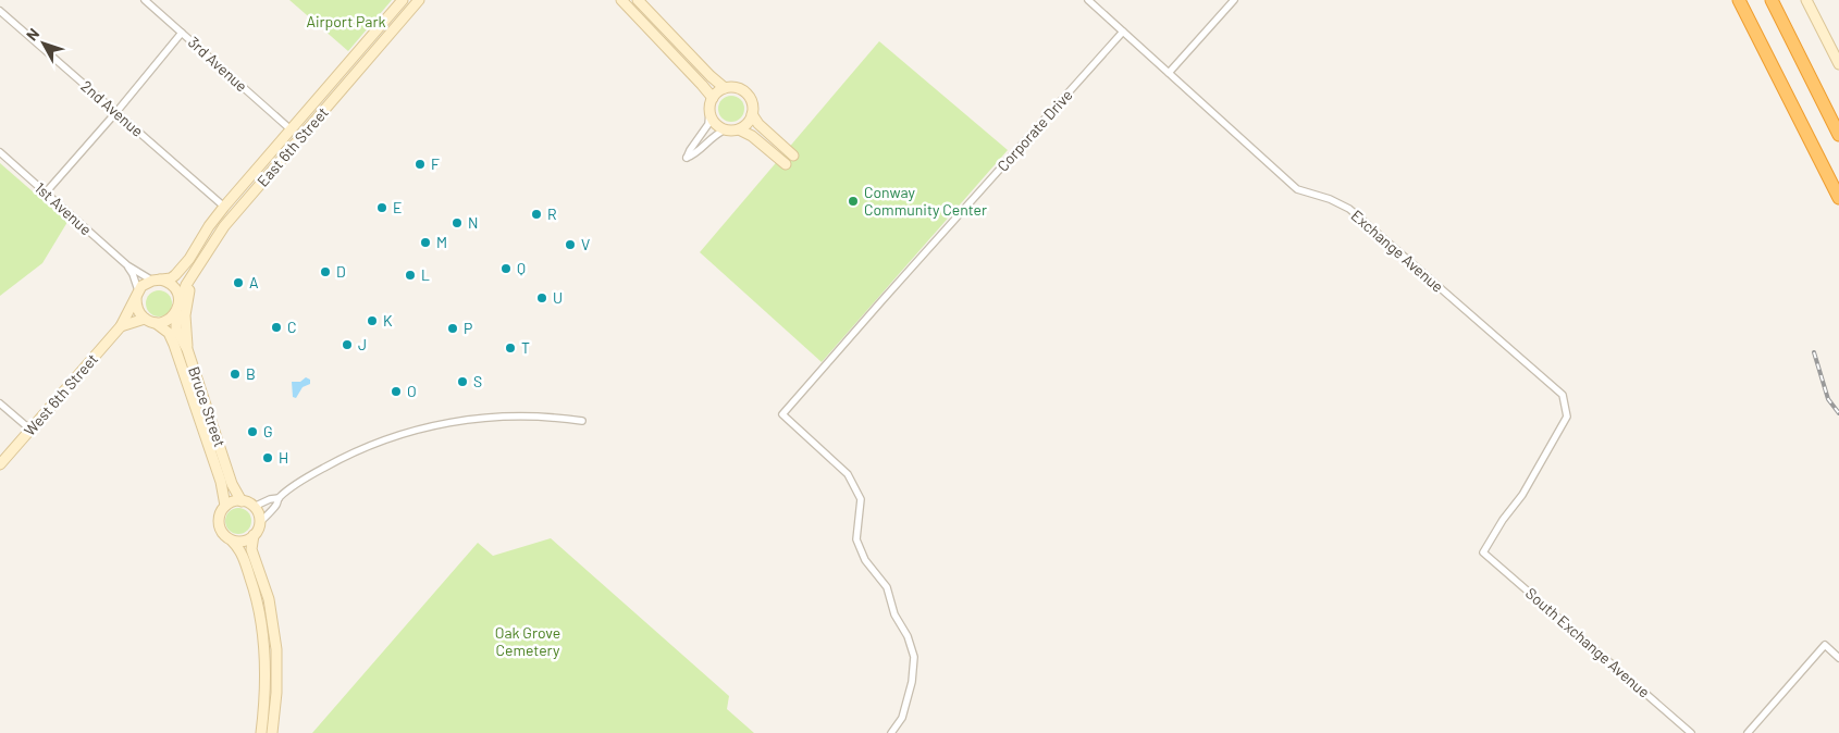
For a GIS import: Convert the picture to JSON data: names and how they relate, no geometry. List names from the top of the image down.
{
  "streets": {
    "street": [
      "3rd Avenue",
      "2nd Avenue",
      "Corporate Drive",
      "East 6th Street",
      "1st Avenue",
      "Exchange Avenue",
      "West 6th Street",
      "Bruce Street",
      "South Exchange Avenue"
    ]
  },
  "crossings": [
    ["3rd Avenue", "East 6th Street"],
    ["2nd Avenue", "East 6th Street"],
    ["Corporate Drive", "Exchange Avenue"],
    ["East 6th Street", "1st Avenue"],
    ["East 6th Street", "West 6th Street"],
    ["East 6th Street", "Bruce Street"],
    ["1st Avenue", "West 6th Street"],
    ["1st Avenue", "Bruce Street"],
    ["Exchange Avenue", "South Exchange Avenue"],
    ["West 6th Street", "Bruce Street"]
  ],
  "parks": ["Airport Park", "Oak Grove Cemetery"],
  "places": [
    "F",
    "Conway Community Center",
    "E",
    "R",
    "N",
    "M",
    "V",
    "Q",
    "D",
    "L",
    "A",
    "U",
    "K",
    "C",
    "P",
    "J",
    "T",
    "B",
    "S",
    "O",
    "G",
    "H"
  ],
  "north": "top left"
}
